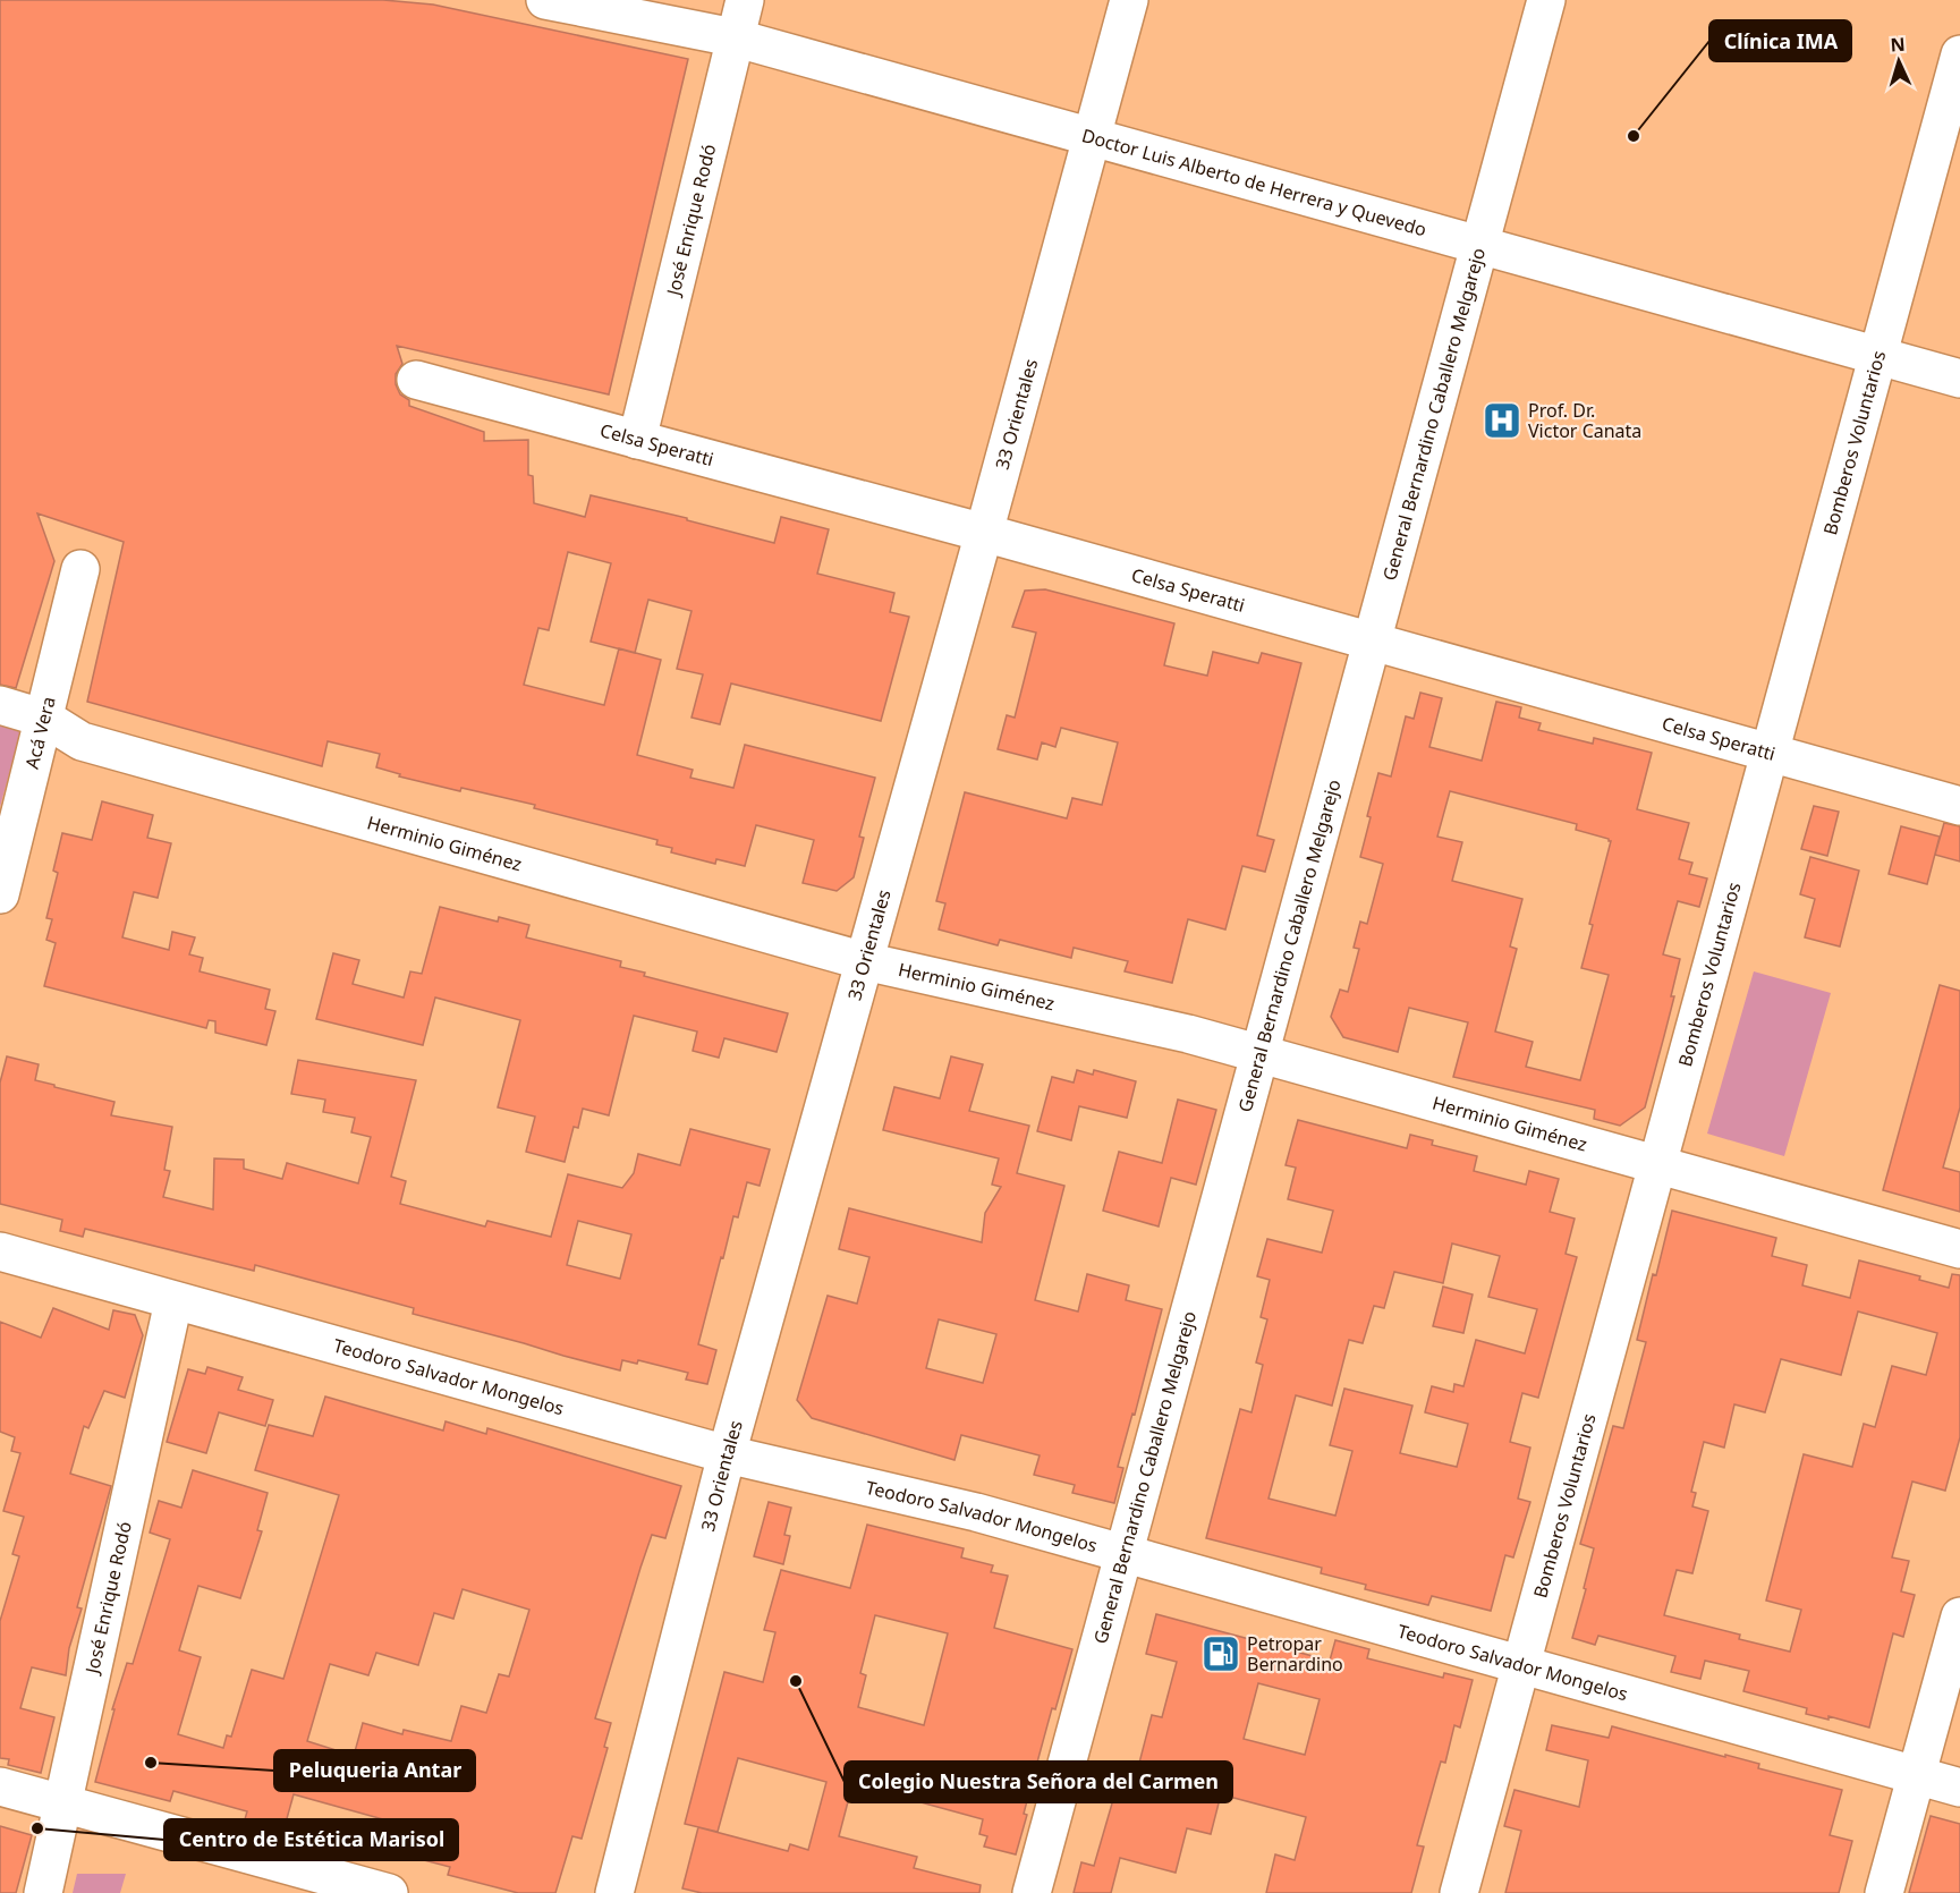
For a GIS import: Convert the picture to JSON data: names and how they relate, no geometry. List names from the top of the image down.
{
  "streets": {
    "street": [
      "Doctor Luis Alberto de Herrera y Quevedo",
      "José Enrique Rodó",
      "33 Orientales",
      "General Bernardino Caballero Melgarejo",
      "Bomberos Voluntarios",
      "Celsa Speratti",
      "Acá Vera",
      "Herminio Giménez",
      "Teodoro Salvador Mongelos"
    ]
  },
  "crossings": [
    ["Doctor Luis Alberto de Herrera y Quevedo", "José Enrique Rodó"],
    ["Doctor Luis Alberto de Herrera y Quevedo", "33 Orientales"],
    ["Doctor Luis Alberto de Herrera y Quevedo", "General Bernardino Caballero Melgarejo"],
    ["Doctor Luis Alberto de Herrera y Quevedo", "Bomberos Voluntarios"],
    ["José Enrique Rodó", "Celsa Speratti"],
    ["José Enrique Rodó", "Teodoro Salvador Mongelos"],
    ["33 Orientales", "Celsa Speratti"],
    ["33 Orientales", "Herminio Giménez"],
    ["33 Orientales", "Teodoro Salvador Mongelos"],
    ["General Bernardino Caballero Melgarejo", "Celsa Speratti"],
    ["General Bernardino Caballero Melgarejo", "Herminio Giménez"],
    ["General Bernardino Caballero Melgarejo", "Teodoro Salvador Mongelos"],
    ["Bomberos Voluntarios", "Celsa Speratti"],
    ["Bomberos Voluntarios", "Herminio Giménez"],
    ["Bomberos Voluntarios", "Teodoro Salvador Mongelos"],
    ["Acá Vera", "Herminio Giménez"]
  ],
  "places": {
    "other": [
      "Clínica IMA",
      "Colegio Nuestra Señora del Carmen",
      "Peluqueria Antar",
      "Centro de Estética Marisol"
    ],
    "hospital": ["Prof. Dr. Victor Canata"],
    "fuel station": ["Petropar Bernardino"]
  },
  "north": "top"
}
